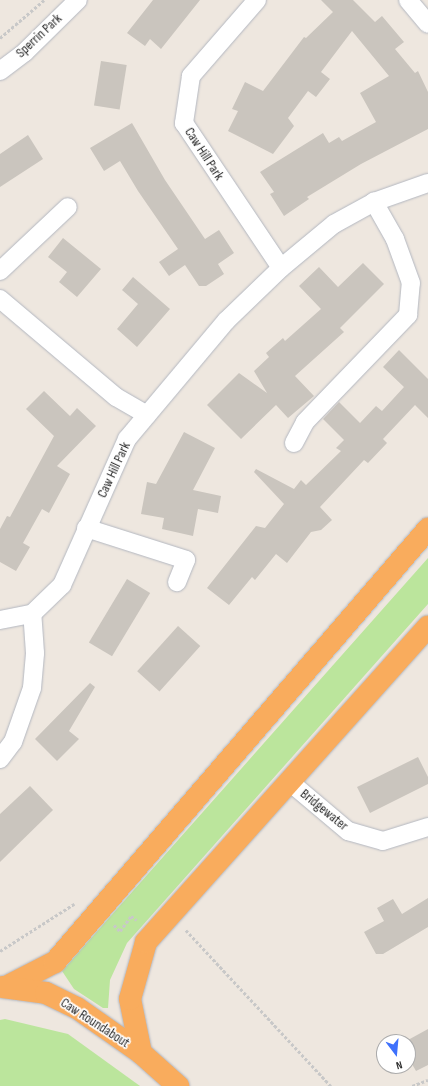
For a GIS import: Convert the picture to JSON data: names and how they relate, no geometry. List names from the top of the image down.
{
  "streets": {
    "highway": ["Caw Roundabout"],
    "street": ["Sperrin Park", "Caw Hill Park", "Bridgewater"]
  },
  "north": "bottom"
}
